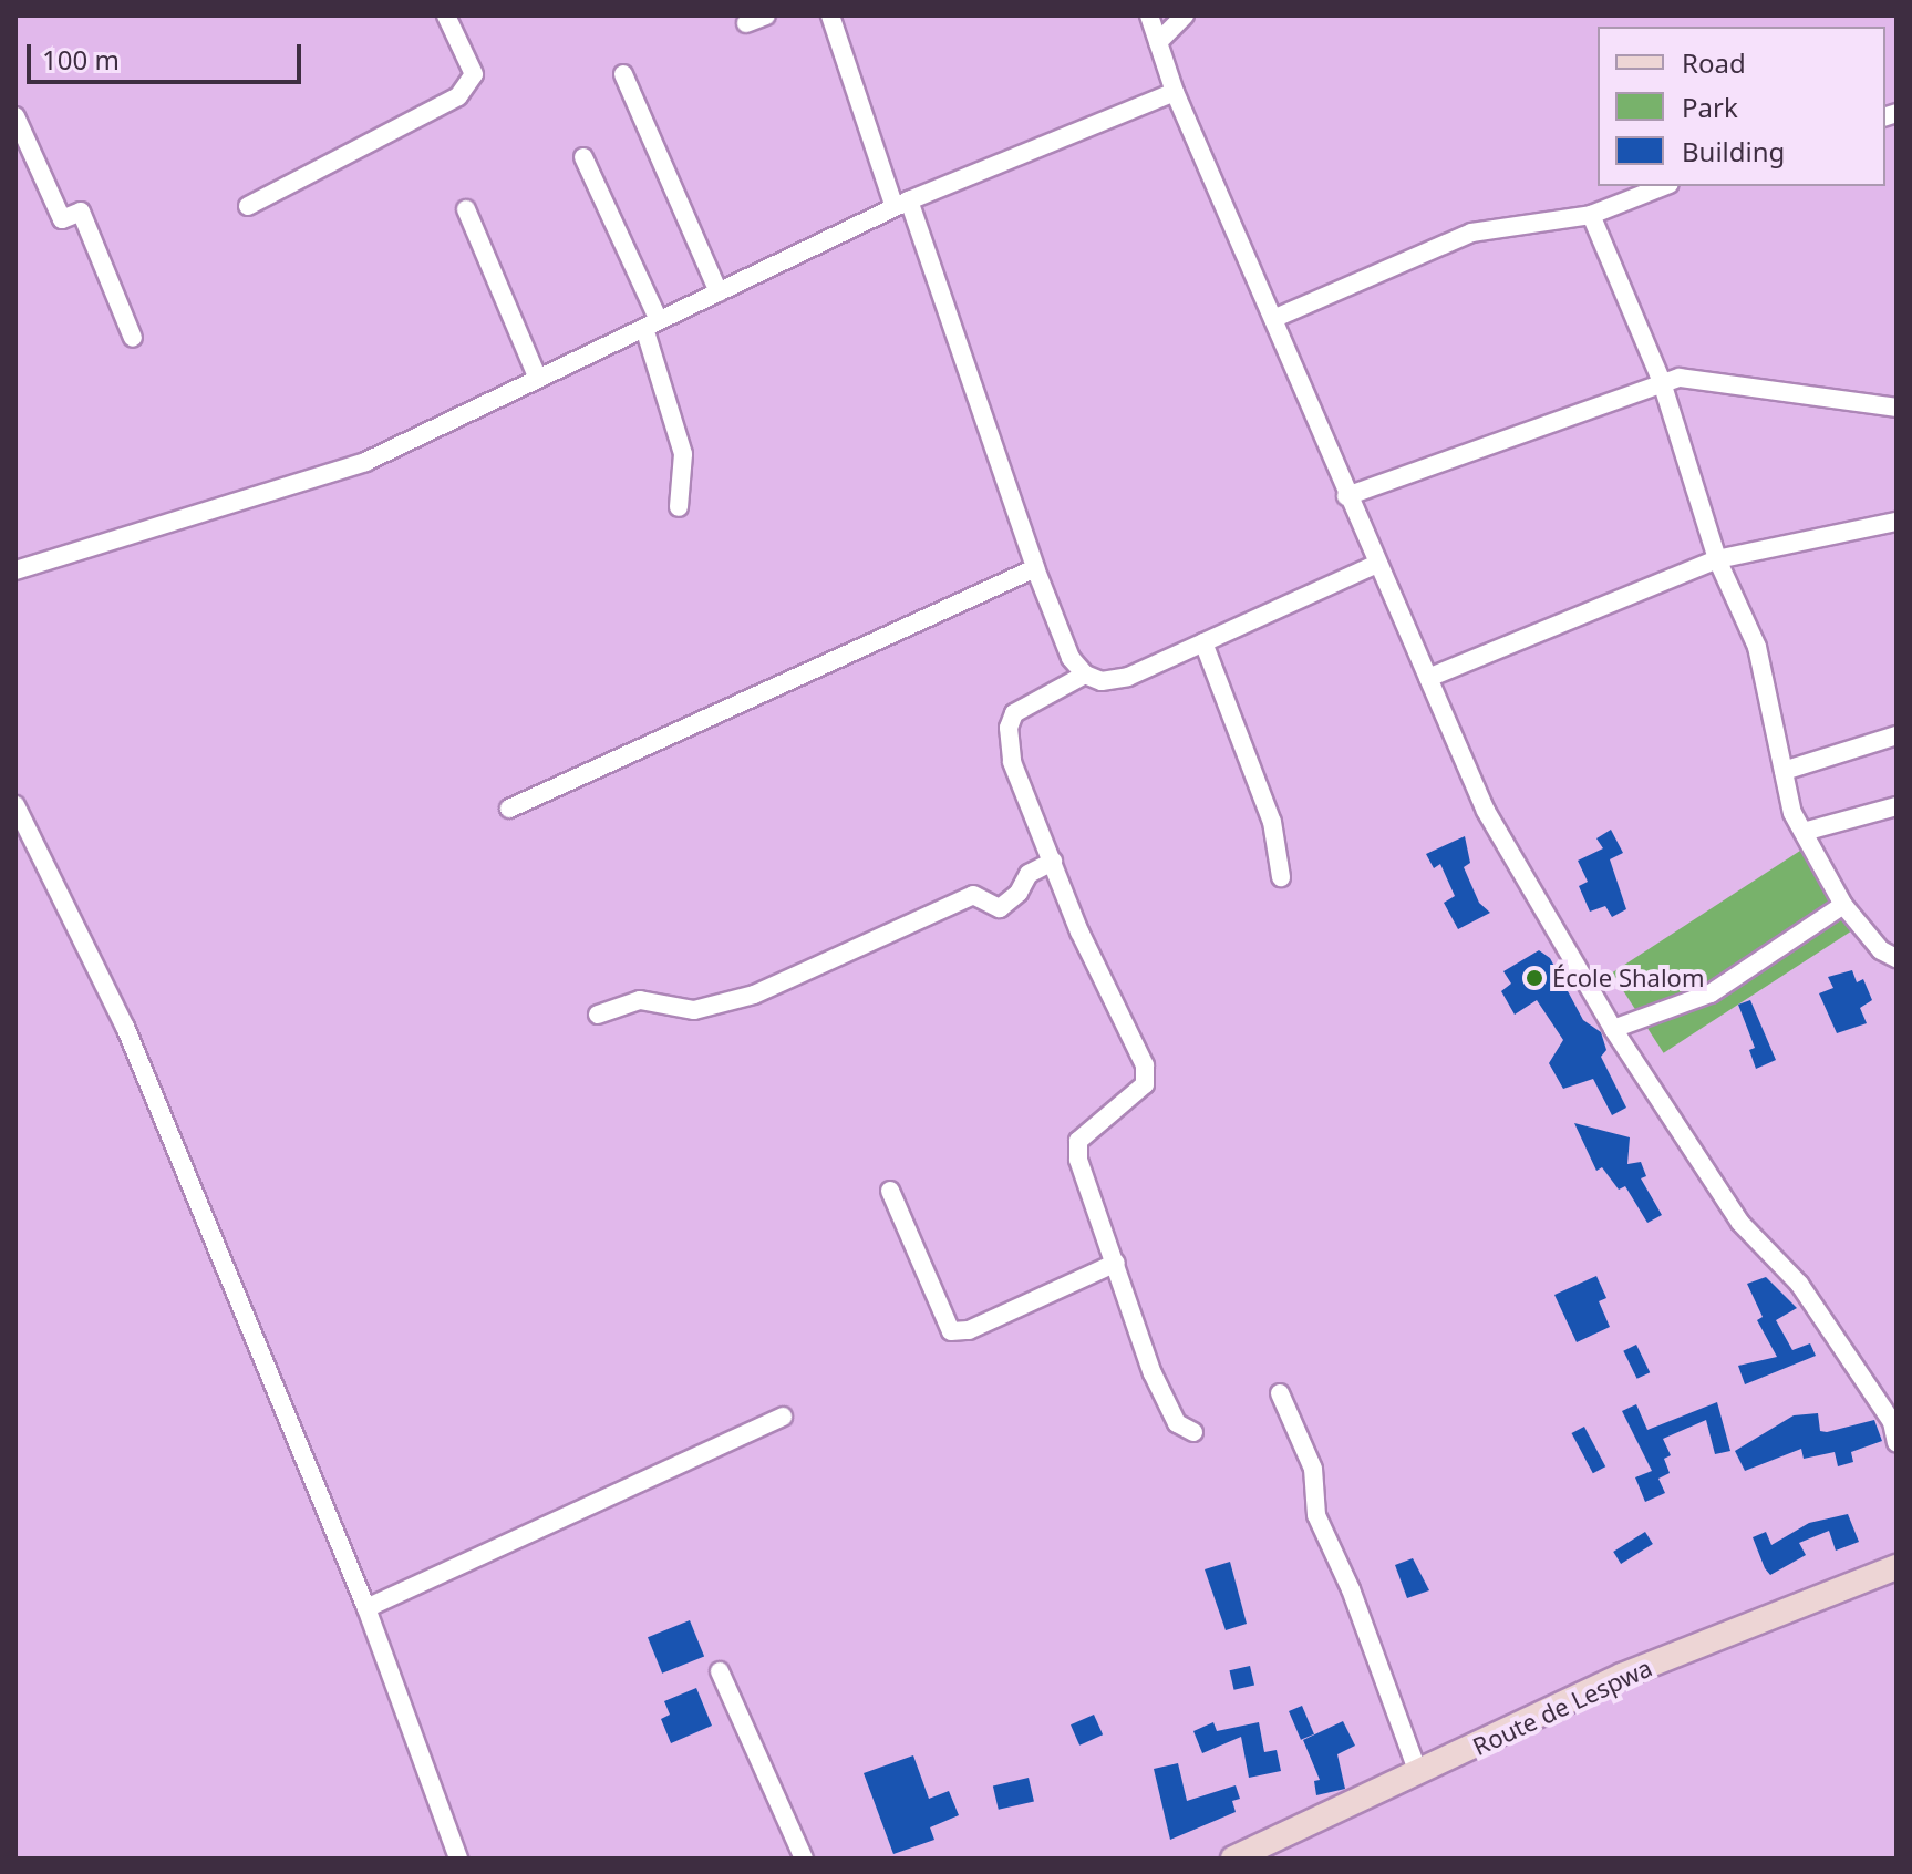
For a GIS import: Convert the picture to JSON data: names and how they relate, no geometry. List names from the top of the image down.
{
  "streets": {
    "street": ["Route de Lespwa"]
  },
  "places": ["École Shalom"],
  "legend": ["Road", "Park", "Building"],
  "scale_bar": "100 m"
}
